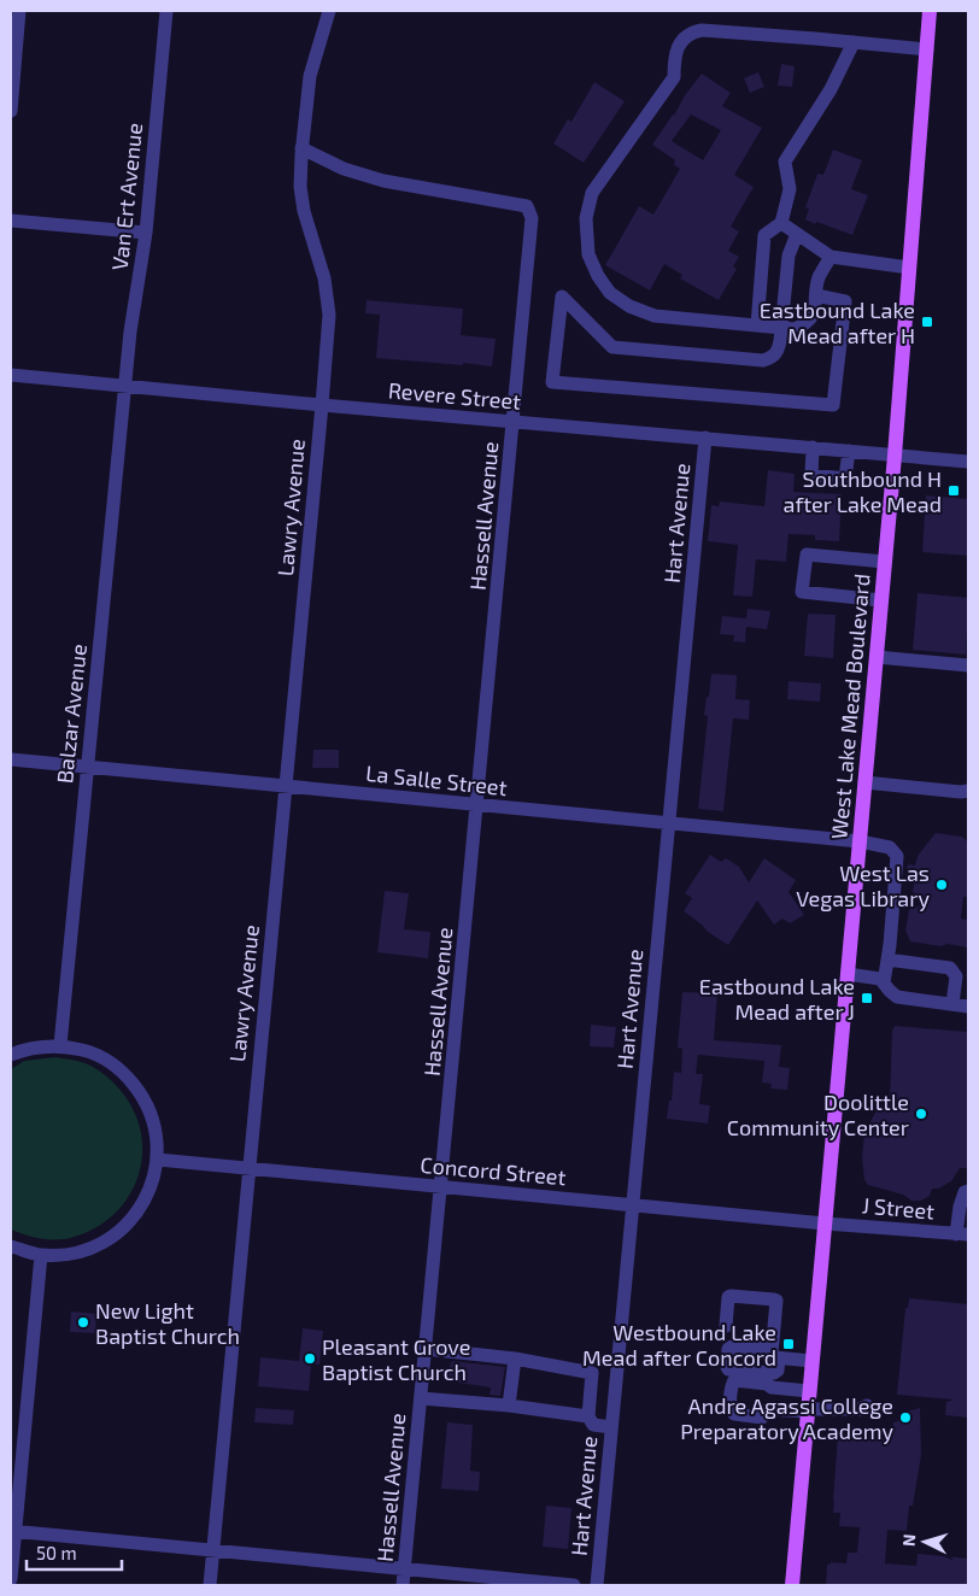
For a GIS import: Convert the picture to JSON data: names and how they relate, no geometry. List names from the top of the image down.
{
  "streets": {
    "main road": ["West Lake Mead Boulevard"],
    "street": [
      "Van Ert Avenue",
      "Revere Street",
      "Lawry Avenue",
      "Hassell Avenue",
      "Hart Avenue",
      "Balzar Avenue",
      "La Salle Street",
      "Concord Street",
      "J Street"
    ]
  },
  "crossings": [
    ["Van Ert Avenue", "Revere Street"],
    ["Van Ert Avenue", "Balzar Avenue"],
    ["Revere Street", "Lawry Avenue"],
    ["Revere Street", "Hassell Avenue"],
    ["Revere Street", "Hart Avenue"],
    ["Revere Street", "West Lake Mead Boulevard"],
    ["Revere Street", "Balzar Avenue"],
    ["Lawry Avenue", "Hassell Avenue"],
    ["Lawry Avenue", "La Salle Street"],
    ["Lawry Avenue", "Concord Street"],
    ["Hassell Avenue", "La Salle Street"],
    ["Hassell Avenue", "Concord Street"],
    ["Hart Avenue", "La Salle Street"],
    ["Hart Avenue", "Concord Street"],
    ["West Lake Mead Boulevard", "La Salle Street"],
    ["West Lake Mead Boulevard", "Concord Street"],
    ["West Lake Mead Boulevard", "J Street"],
    ["Balzar Avenue", "La Salle Street"],
    ["Concord Street", "J Street"]
  ],
  "places": {
    "transit": [
      "Eastbound Lake Mead after H",
      "Southbound H after Lake Mead",
      "Eastbound Lake Mead after J",
      "Westbound Lake Mead after Concord"
    ],
    "other": [
      "West Las Vegas Library",
      "Doolittle Community Center",
      "New Light Baptist Church",
      "Pleasant Grove Baptist Church",
      "Andre Agassi College Preparatory Academy"
    ]
  },
  "scale_bar": "50 m",
  "north": "left"
}
